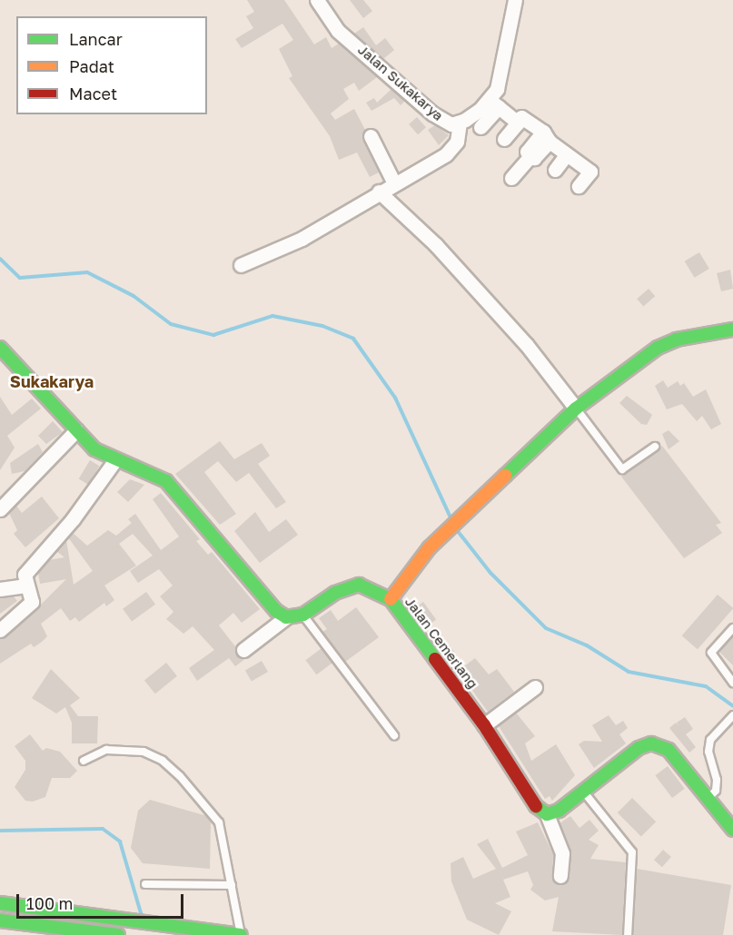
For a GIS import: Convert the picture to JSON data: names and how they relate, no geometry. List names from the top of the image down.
{
  "streets": {
    "street": ["Jalan Sukakarya", "Jalan Cemerlang"]
  },
  "districts": ["Sukakarya"],
  "legend": ["Lancar", "Padat", "Macet"],
  "scale_bar": "100 m"
}
